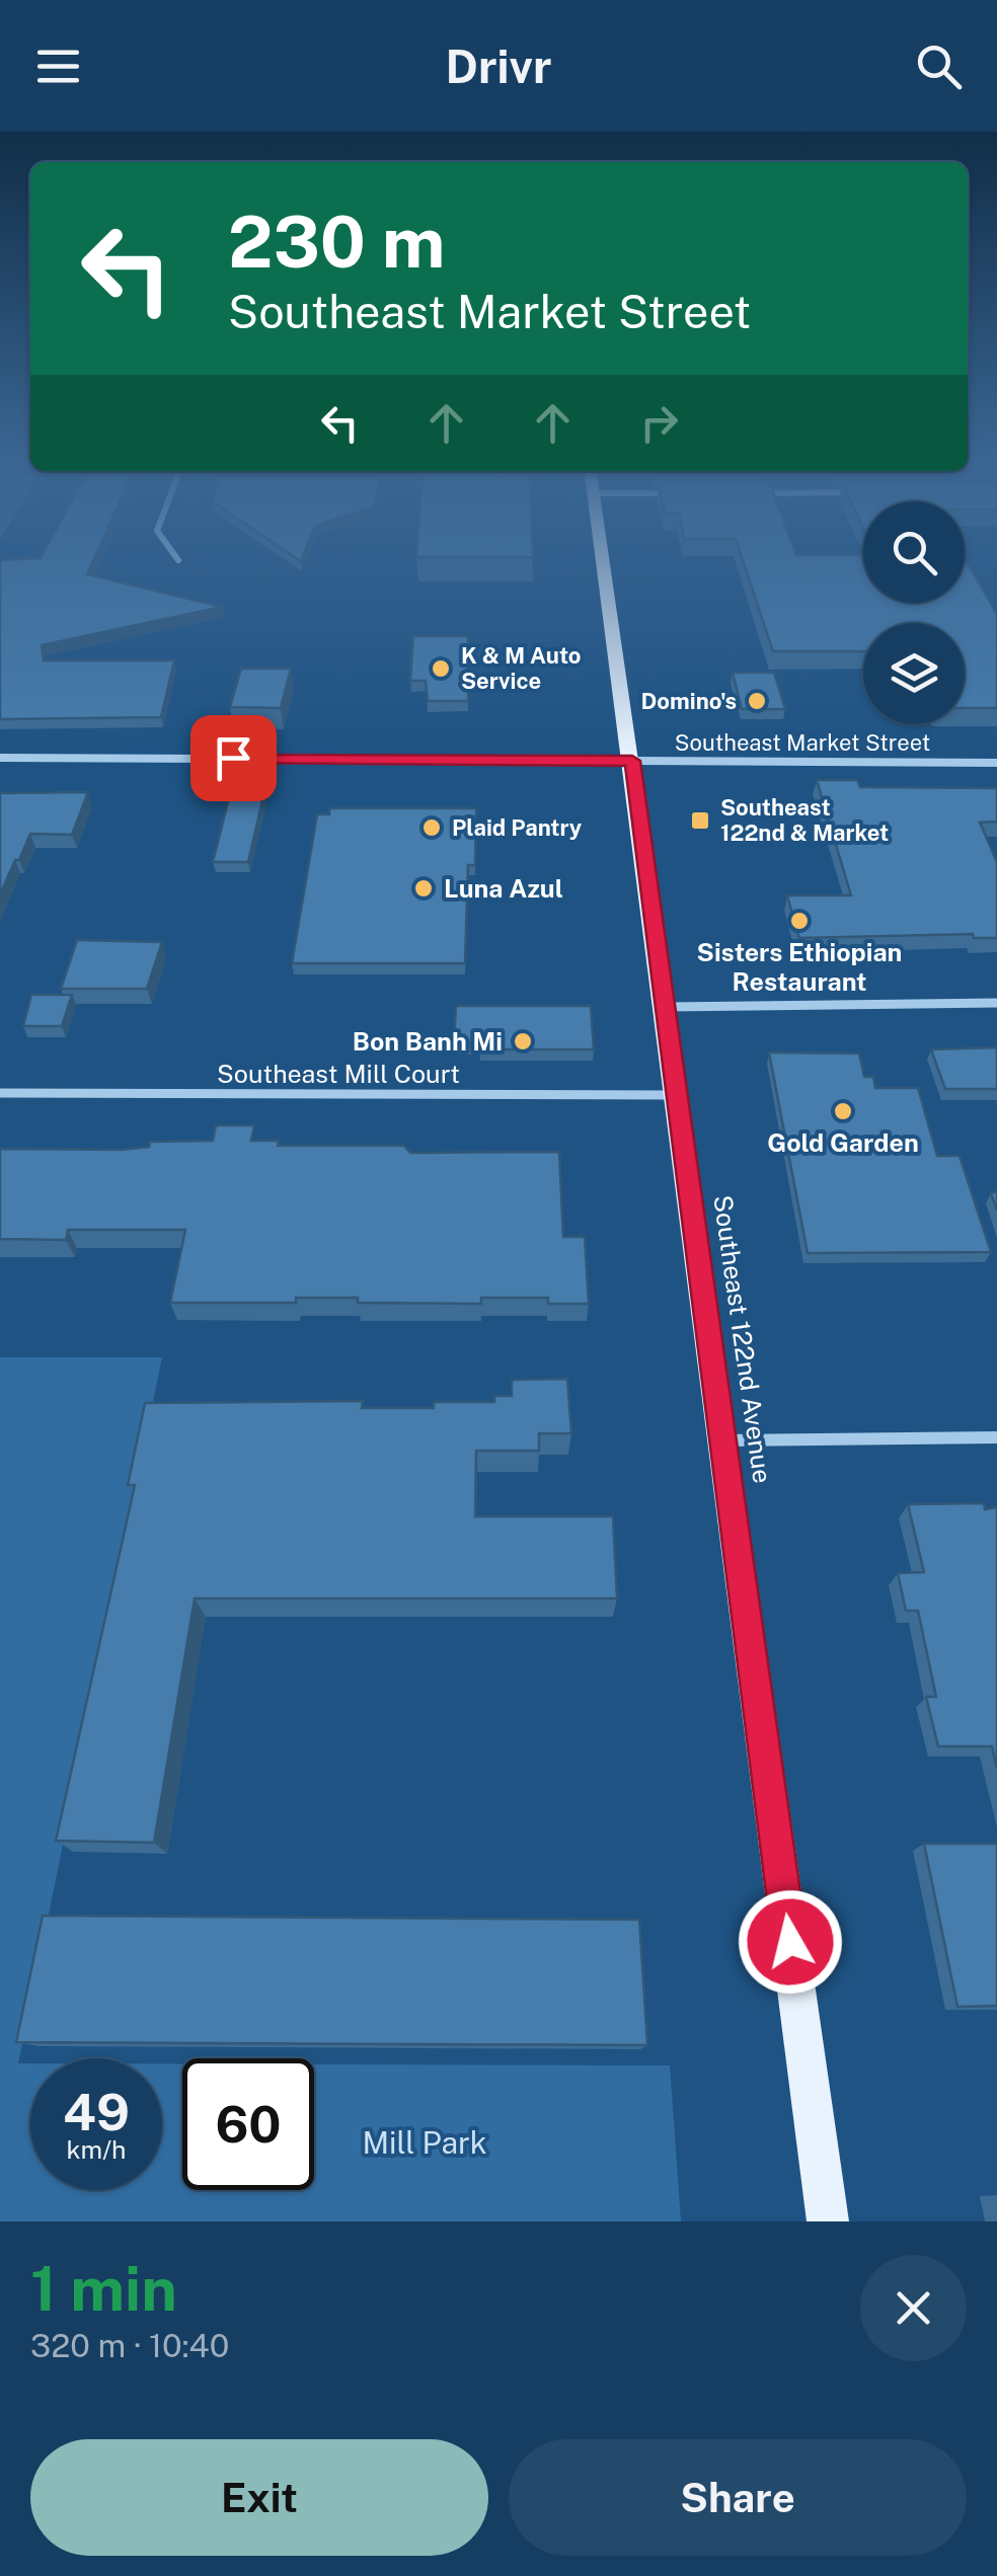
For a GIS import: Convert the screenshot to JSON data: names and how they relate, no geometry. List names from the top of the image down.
{
  "streets": {
    "main road": ["Southeast 122nd Avenue"],
    "street": ["Southeast Market Street", "Southeast Mill Court"]
  },
  "crossings": [
    ["Southeast Market Street", "Southeast 122nd Avenue"],
    ["Southeast Mill Court", "Southeast 122nd Avenue"]
  ],
  "parks": ["Mill Park"],
  "places": {
    "other": [
      "K & M Auto Service",
      "Domino's",
      "Plaid Pantry",
      "Luna Azul",
      "Sisters Ethiopian Restaurant",
      "Bon Banh Mi",
      "Gold Garden"
    ],
    "transit": ["Southeast 122nd & Market"]
  },
  "page": {
    "header": "Drivr",
    "turn": ["230 m", "Southeast Market Street"],
    "speed": "49 km/h",
    "limit": "60",
    "heading": ["1 min", "320 m · 10:40"],
    "buttons": ["Exit", "Share"]
  }
}
